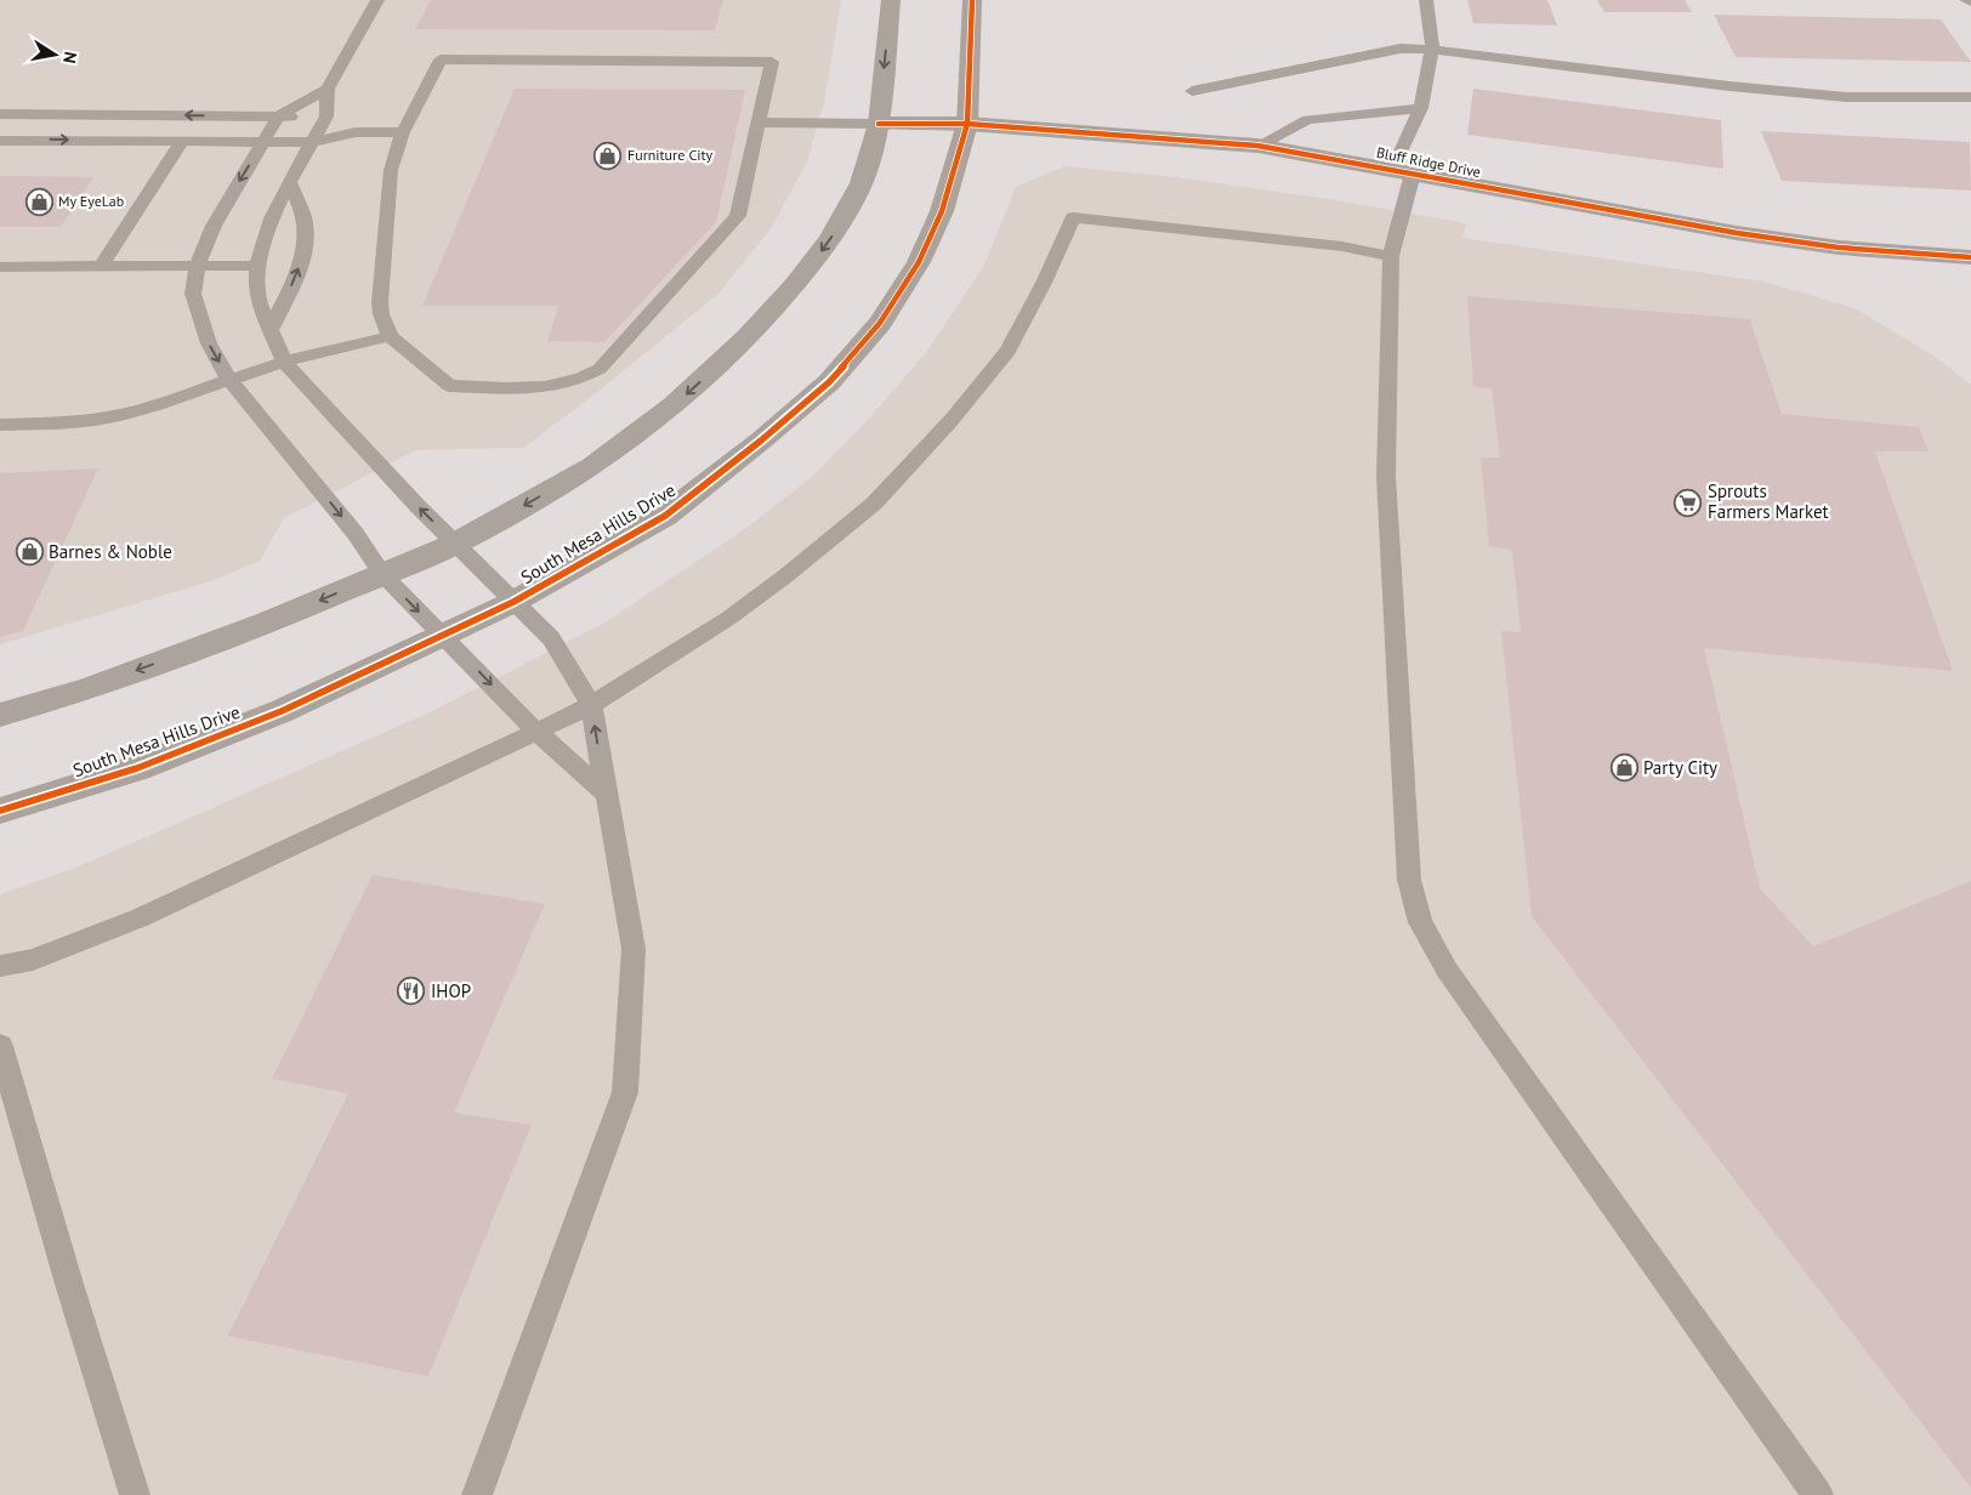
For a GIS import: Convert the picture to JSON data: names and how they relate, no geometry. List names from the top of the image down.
{
  "streets": {
    "street": ["Bluff Ridge Drive", "South Mesa Hills Drive"]
  },
  "crossings": [
    ["Bluff Ridge Drive", "South Mesa Hills Drive"]
  ],
  "places": {
    "shop": [
      "Furniture City",
      "My EyeLab",
      "Barnes & Noble",
      "Party City"
    ],
    "supermarket": ["Sprouts Farmers Market"],
    "restaurant": ["IHOP"]
  },
  "north": "right"
}
